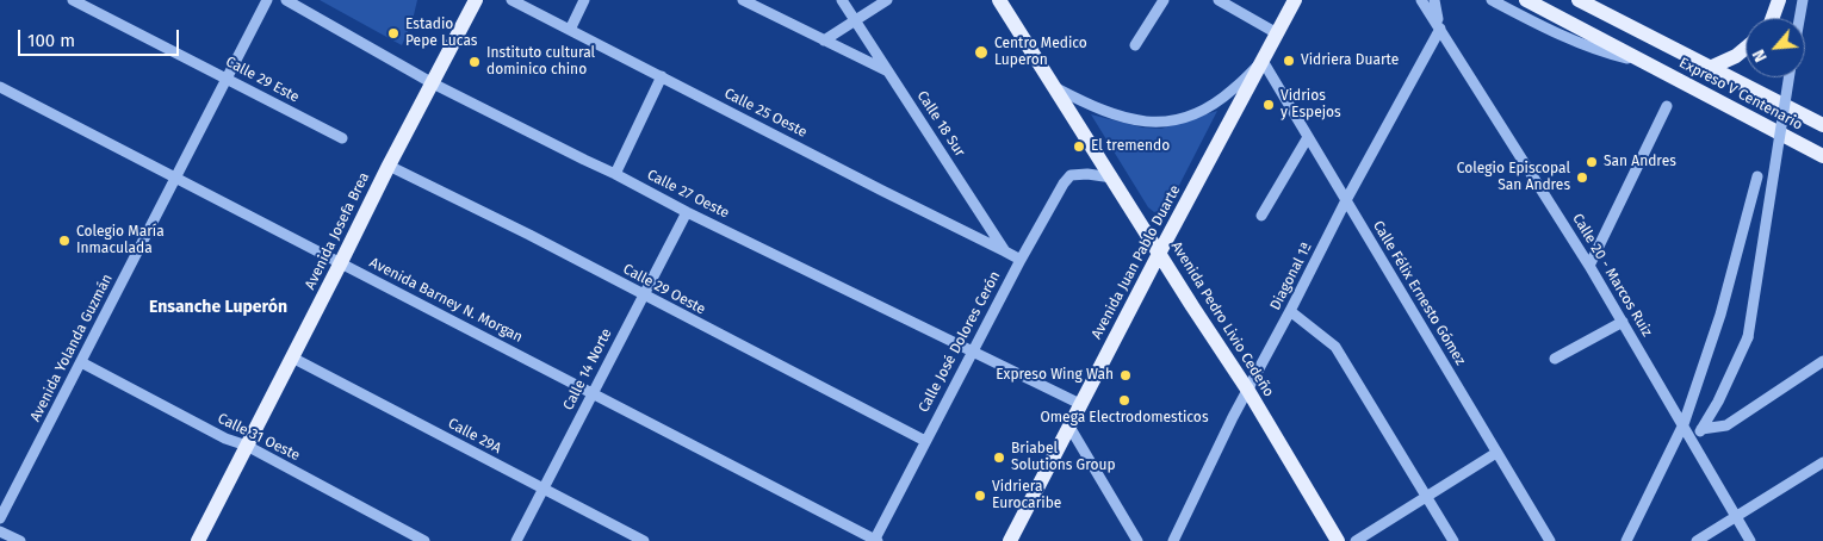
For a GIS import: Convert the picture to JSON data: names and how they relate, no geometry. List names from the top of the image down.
{
  "streets": {
    "main road": [
      "Expreso V Centenario",
      "Avenida Josefa Brea",
      "Avenida Juan Pablo Duarte",
      "Avenida Pedro Livio Cedeño"
    ],
    "street": [
      "Calle 29 Este",
      "Calle 25 Oeste",
      "Calle 18 Sur",
      "Calle 27 Oeste",
      "Calle 20 - Marcos Ruiz",
      "Diagonal 1ª",
      "Calle 29 Oeste",
      "Calle Félix Ernesto Gómez",
      "Avenida Barney N. Morgan",
      "Calle José Dolores Cerón",
      "Avenida Yolanda Guzmán",
      "Calle 14 Norte",
      "Calle 29A",
      "Calle 31 Oeste"
    ]
  },
  "crossings": [
    ["Calle 29 Este", "Avenida Yolanda Guzmán"],
    ["Calle 25 Oeste", "Calle 18 Sur"],
    ["Calle 18 Sur", "Calle José Dolores Cerón"],
    ["Calle 27 Oeste", "Avenida Josefa Brea"],
    ["Calle 27 Oeste", "Avenida Juan Pablo Duarte"],
    ["Calle 27 Oeste", "Calle José Dolores Cerón"],
    ["Calle 27 Oeste", "Calle 14 Norte"],
    ["Avenida Josefa Brea", "Calle 29 Oeste"],
    ["Avenida Josefa Brea", "Avenida Barney N. Morgan"],
    ["Avenida Josefa Brea", "Calle 29A"],
    ["Avenida Josefa Brea", "Calle 31 Oeste"],
    ["Avenida Juan Pablo Duarte", "Calle Félix Ernesto Gómez"],
    ["Avenida Juan Pablo Duarte", "Avenida Pedro Livio Cedeño"],
    ["Calle 20 - Marcos Ruiz", "Diagonal 1ª"],
    ["Diagonal 1ª", "Calle Félix Ernesto Gómez"],
    ["Diagonal 1ª", "Avenida Pedro Livio Cedeño"],
    ["Calle 29 Oeste", "Calle José Dolores Cerón"],
    ["Calle 29 Oeste", "Calle 14 Norte"],
    ["Avenida Barney N. Morgan", "Calle José Dolores Cerón"],
    ["Avenida Barney N. Morgan", "Avenida Yolanda Guzmán"],
    ["Avenida Barney N. Morgan", "Calle 14 Norte"],
    ["Avenida Pedro Livio Cedeño", "Calle José Dolores Cerón"],
    ["Avenida Yolanda Guzmán", "Calle 31 Oeste"],
    ["Calle 14 Norte", "Calle 29A"]
  ],
  "districts": ["Ensanche Luperón"],
  "places": [
    "Estadio Pepe Lucas",
    "Centro Medico Luperon",
    "Vidriera Duarte",
    "Instituto cultural dominico chino",
    "Vidrios y Espejos",
    "El tremendo",
    "San Andres",
    "Colegio Episcopal San Andres",
    "Colegio María Inmaculada",
    "Expreso Wing Wah",
    "Omega Electrodomesticos",
    "Briabel Solutions Group",
    "Vidriera Eurocaribe"
  ],
  "scale_bar": "100 m",
  "north": "bottom left"
}
